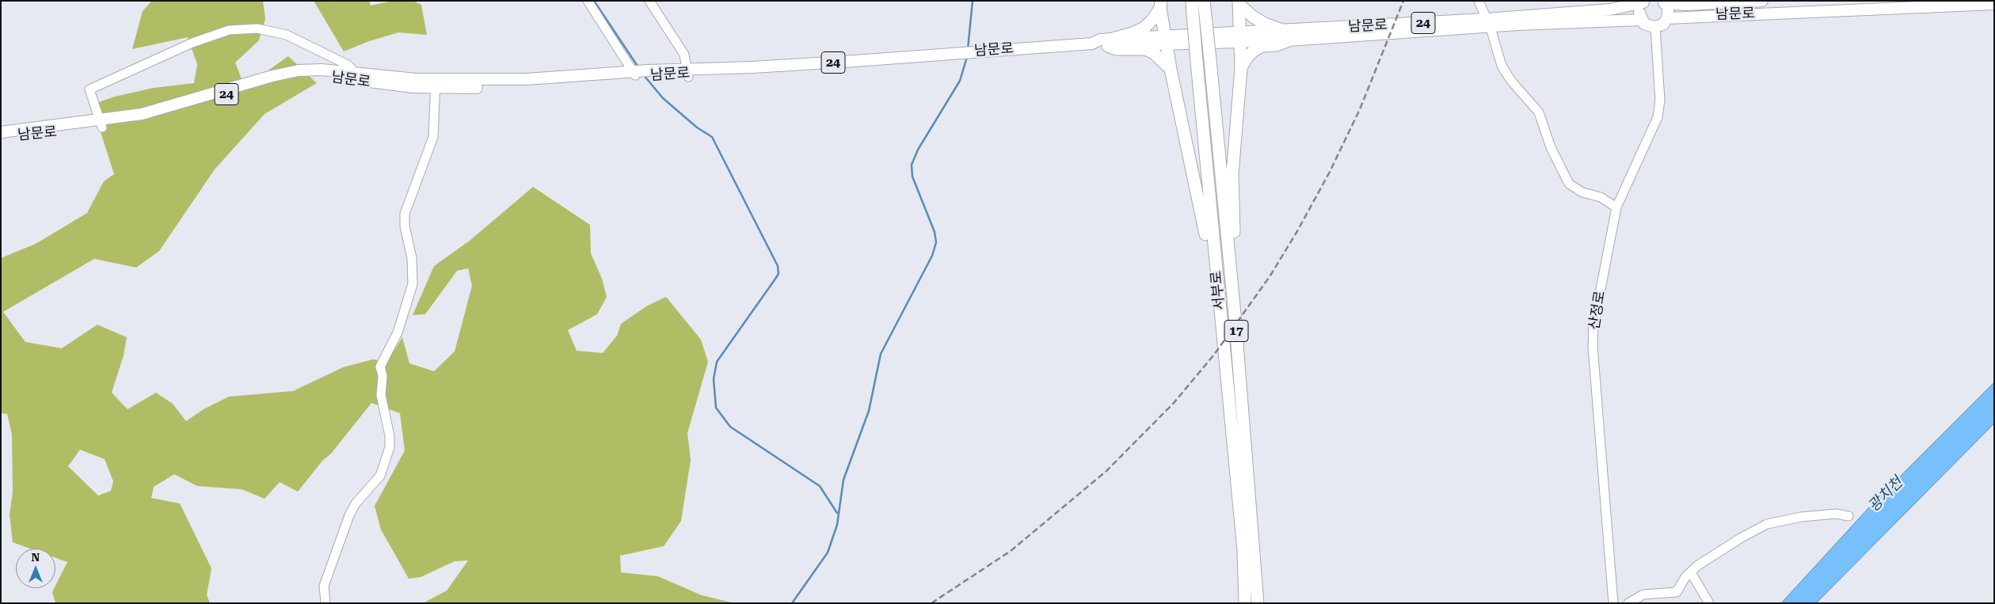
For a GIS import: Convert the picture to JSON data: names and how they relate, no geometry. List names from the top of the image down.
{
  "streets": {
    "highway": ["서부로", "17"],
    "main road": ["남문로", "24"],
    "street": ["산정로"]
  },
  "crossings": [
    ["남문로", "산정로"]
  ],
  "water": ["광치천"],
  "north": "top"
}
